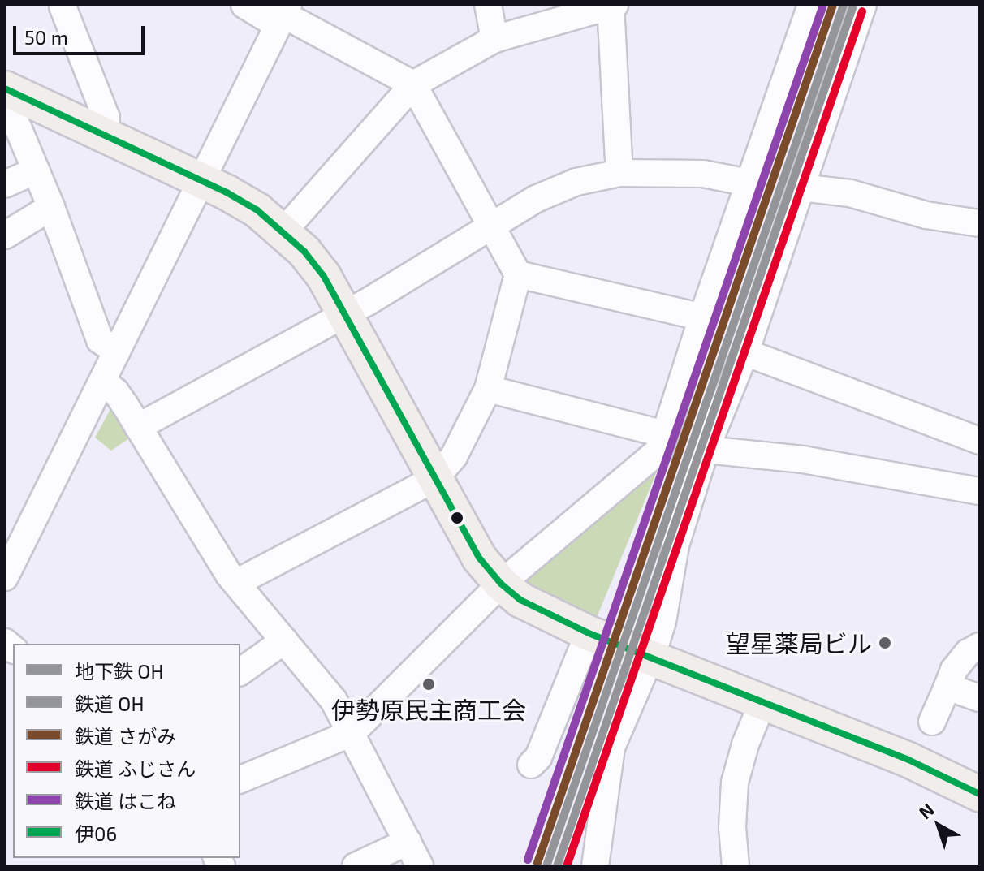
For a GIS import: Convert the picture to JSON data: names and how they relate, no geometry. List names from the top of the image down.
{
  "places": ["望星薬局ビル", "伊勢原民主商工会"],
  "lines": [
    "metro line OH",
    "rail line さがみ",
    "rail line はこね",
    "rail line OH",
    "rail line ふじさん",
    "transit line 伊06"
  ],
  "legend": [
    "地下鉄 OH",
    "鉄道 OH",
    "鉄道 さがみ",
    "鉄道 ふじさん",
    "鉄道 はこね",
    "伊06"
  ],
  "scale_bar": "50 m",
  "north": "top left"
}
